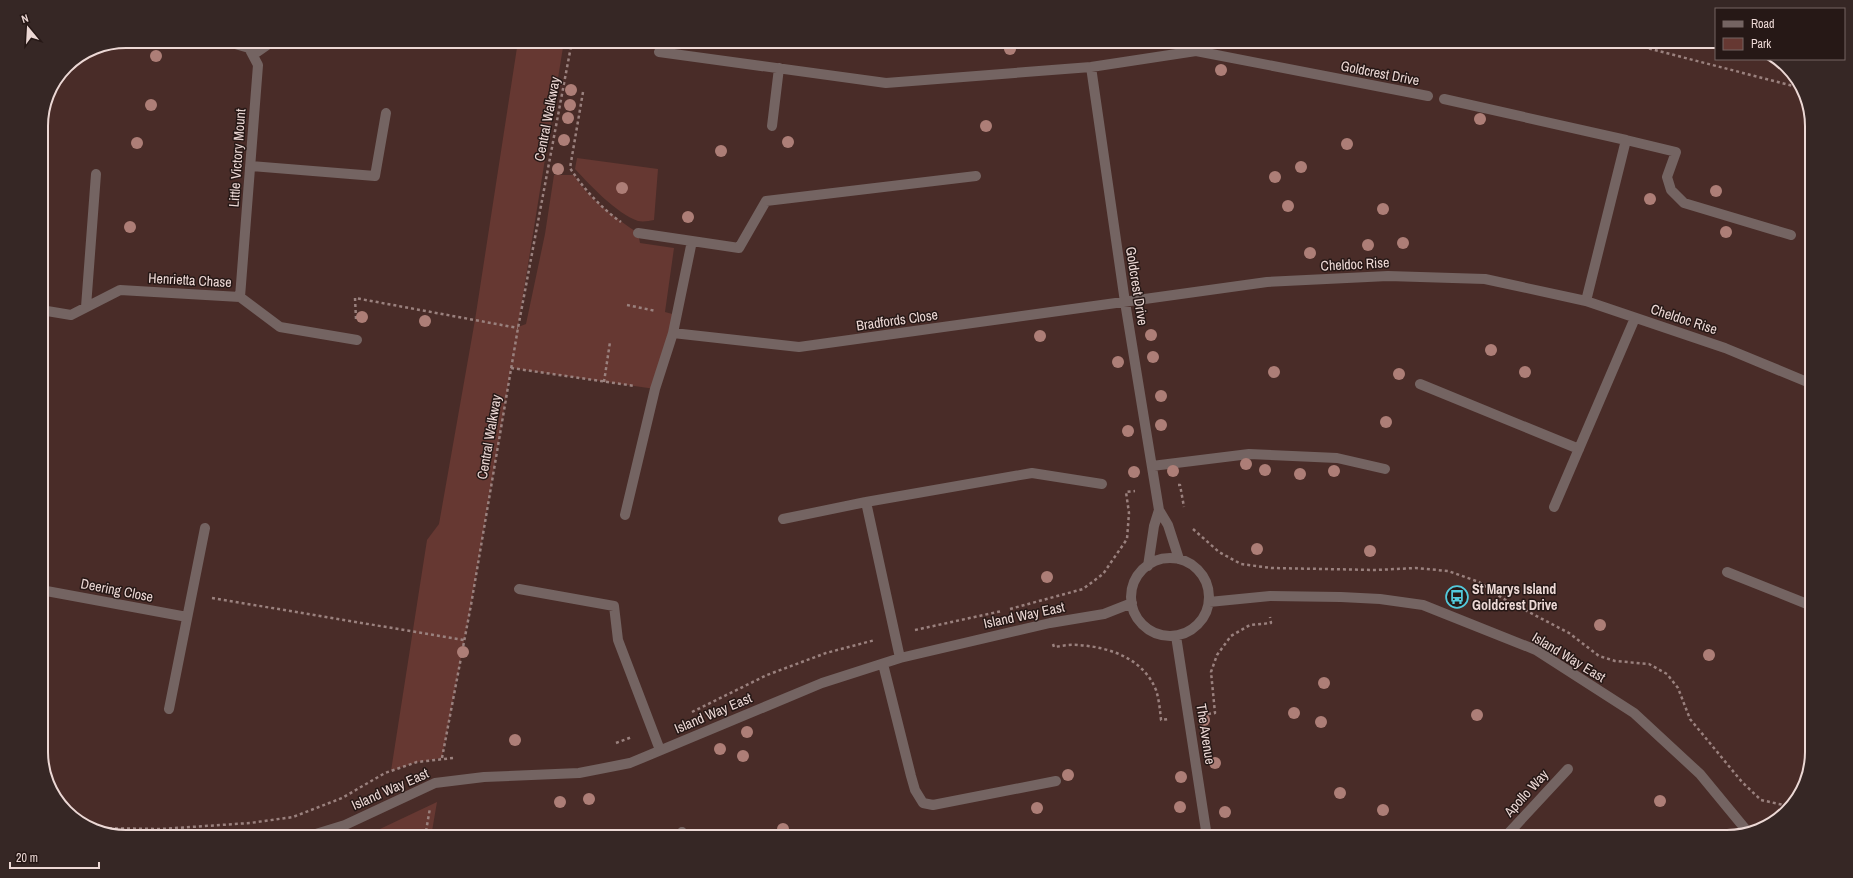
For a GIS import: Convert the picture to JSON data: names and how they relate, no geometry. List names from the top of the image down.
{
  "streets": {
    "street": [
      "Goldcrest Drive",
      "Little Victory Mount",
      "Cheldoc Rise",
      "Henrietta Chase",
      "Bradfords Close",
      "Deering Close",
      "Island Way East",
      "The Avenue",
      "Apollo Way"
    ],
    "path": ["Central Walkway"]
  },
  "crossings": [
    ["Goldcrest Drive", "Cheldoc Rise"],
    ["Goldcrest Drive", "Bradfords Close"],
    ["Goldcrest Drive", "Island Way East"],
    ["Goldcrest Drive", "The Avenue"],
    ["Central Walkway", "Island Way East"],
    ["Little Victory Mount", "Henrietta Chase"],
    ["Cheldoc Rise", "Bradfords Close"],
    ["Island Way East", "The Avenue"]
  ],
  "places": {
    "bus stop": ["St Marys Island Goldcrest Drive"]
  },
  "legend": ["Road", "Park"],
  "scale_bar": "20 m",
  "north": "top"
}
